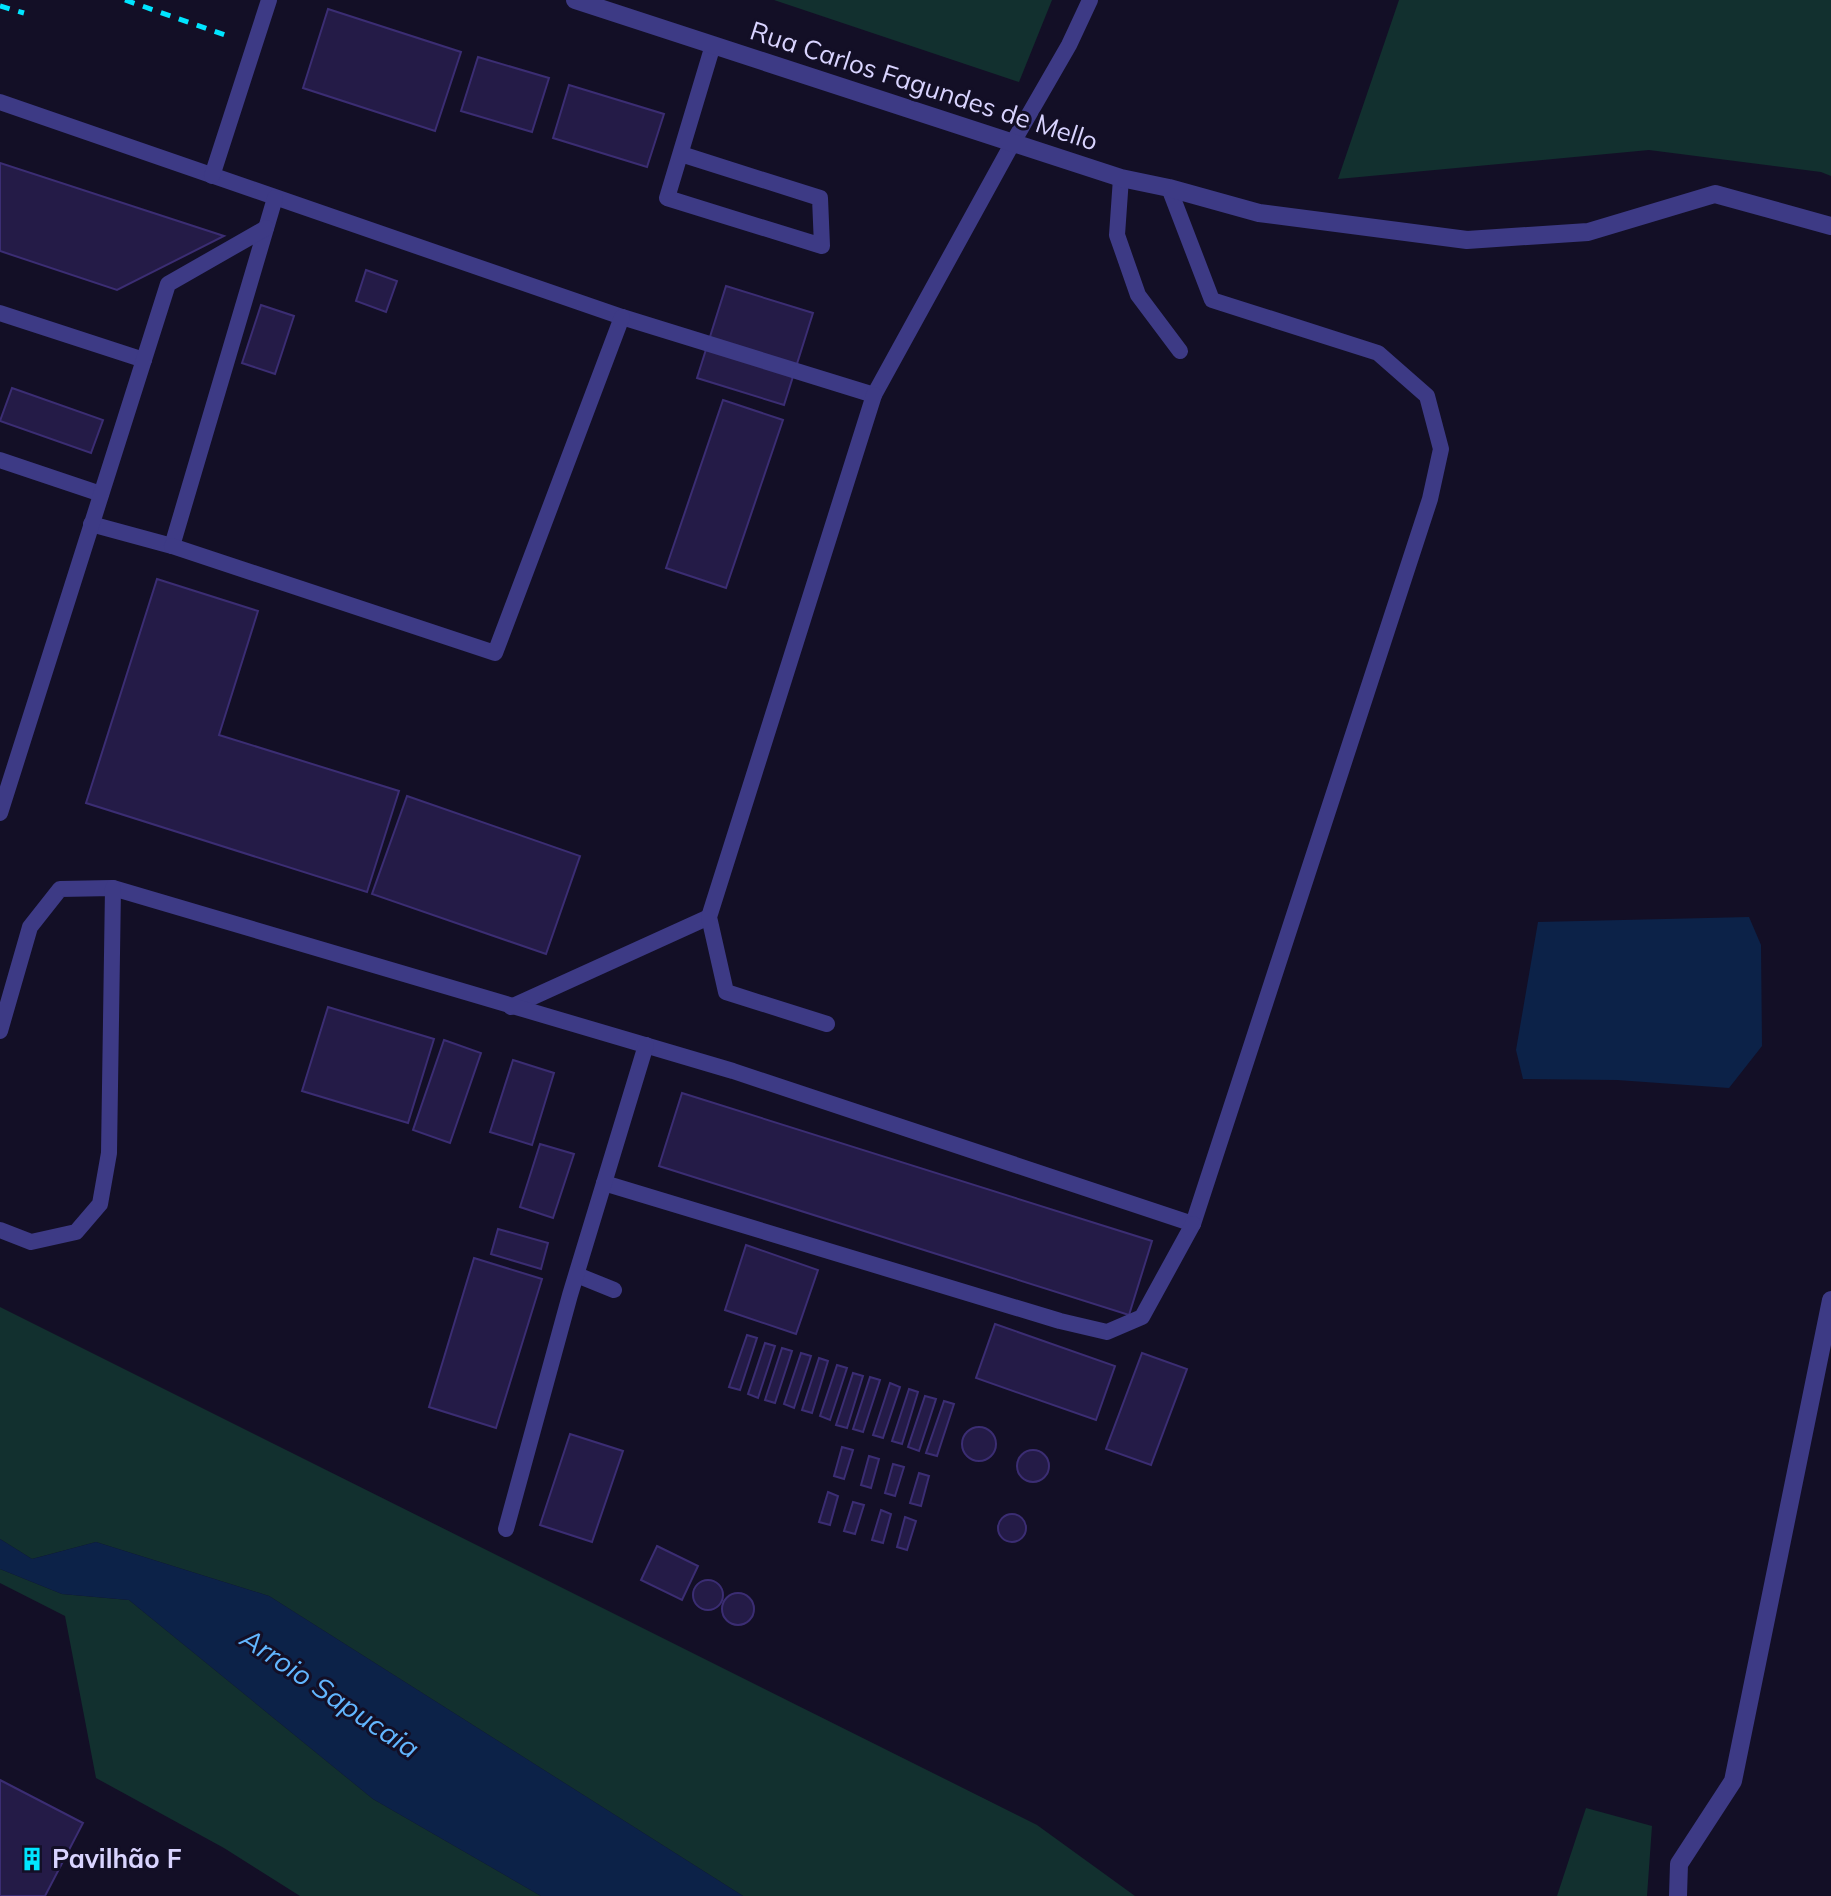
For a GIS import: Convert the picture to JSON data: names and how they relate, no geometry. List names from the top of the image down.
{
  "streets": {
    "street": ["Rua Carlos Fagundes de Mello"]
  },
  "water": ["Arroio Sapucaia"],
  "places": {
    "building": ["Pavilhão F"]
  }
}
